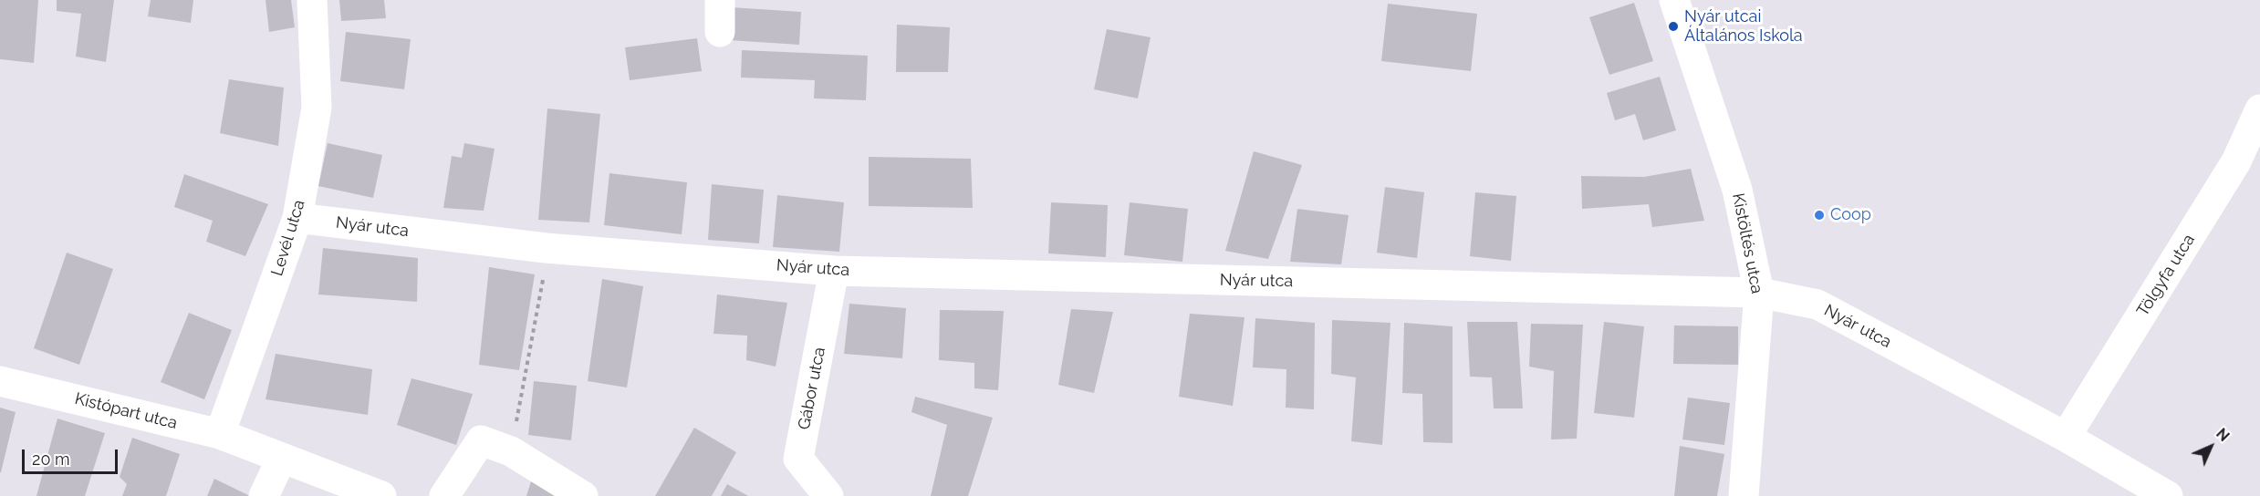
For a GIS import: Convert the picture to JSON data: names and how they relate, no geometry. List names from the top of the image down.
{
  "streets": {
    "street": [
      "Nyár utca",
      "Levél utca",
      "Kistöltés utca",
      "Tölgyfa utca",
      "Gábor utca",
      "Kistópart utca"
    ]
  },
  "crossings": [
    ["Nyár utca", "Levél utca"],
    ["Nyár utca", "Kistöltés utca"],
    ["Nyár utca", "Tölgyfa utca"],
    ["Nyár utca", "Gábor utca"],
    ["Levél utca", "Kistópart utca"]
  ],
  "places": ["Nyár utcai Általános Iskola", "Coop"],
  "scale_bar": "20 m",
  "north": "top right"
}
